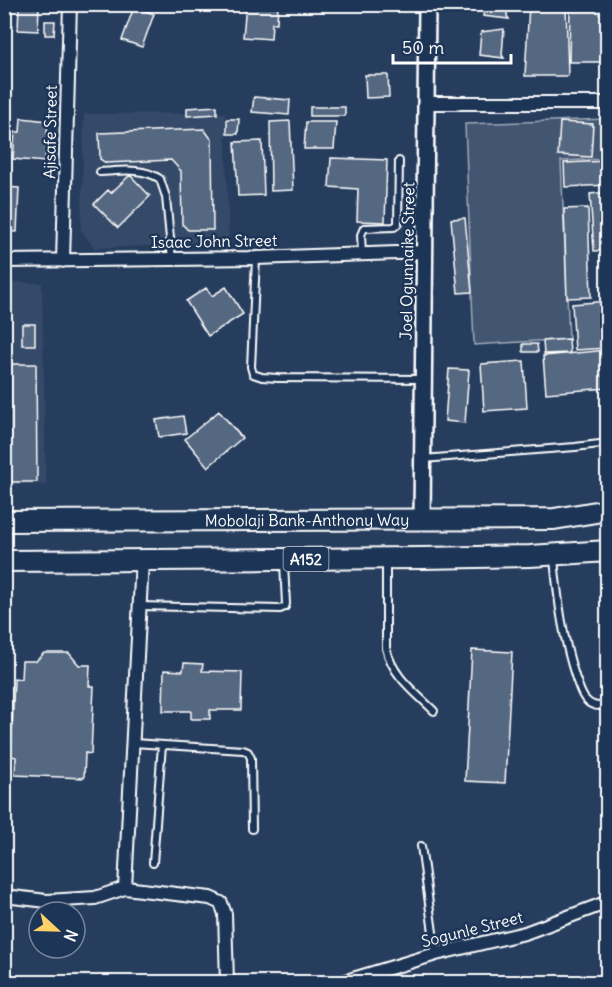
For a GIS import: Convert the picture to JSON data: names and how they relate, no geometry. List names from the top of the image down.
{
  "streets": {
    "main road": ["Mobolaji Bank-Anthony Way", "A152"],
    "street": [
      "Ajisafe Street",
      "Isaac John Street",
      "Joel Ogunnaike Street",
      "Sogunle Street"
    ]
  },
  "crossings": [
    ["Ajisafe Street", "Isaac John Street"],
    ["Isaac John Street", "Joel Ogunnaike Street"],
    ["Joel Ogunnaike Street", "Mobolaji Bank-Anthony Way"]
  ],
  "scale_bar": "50 m",
  "north": "right"
}
